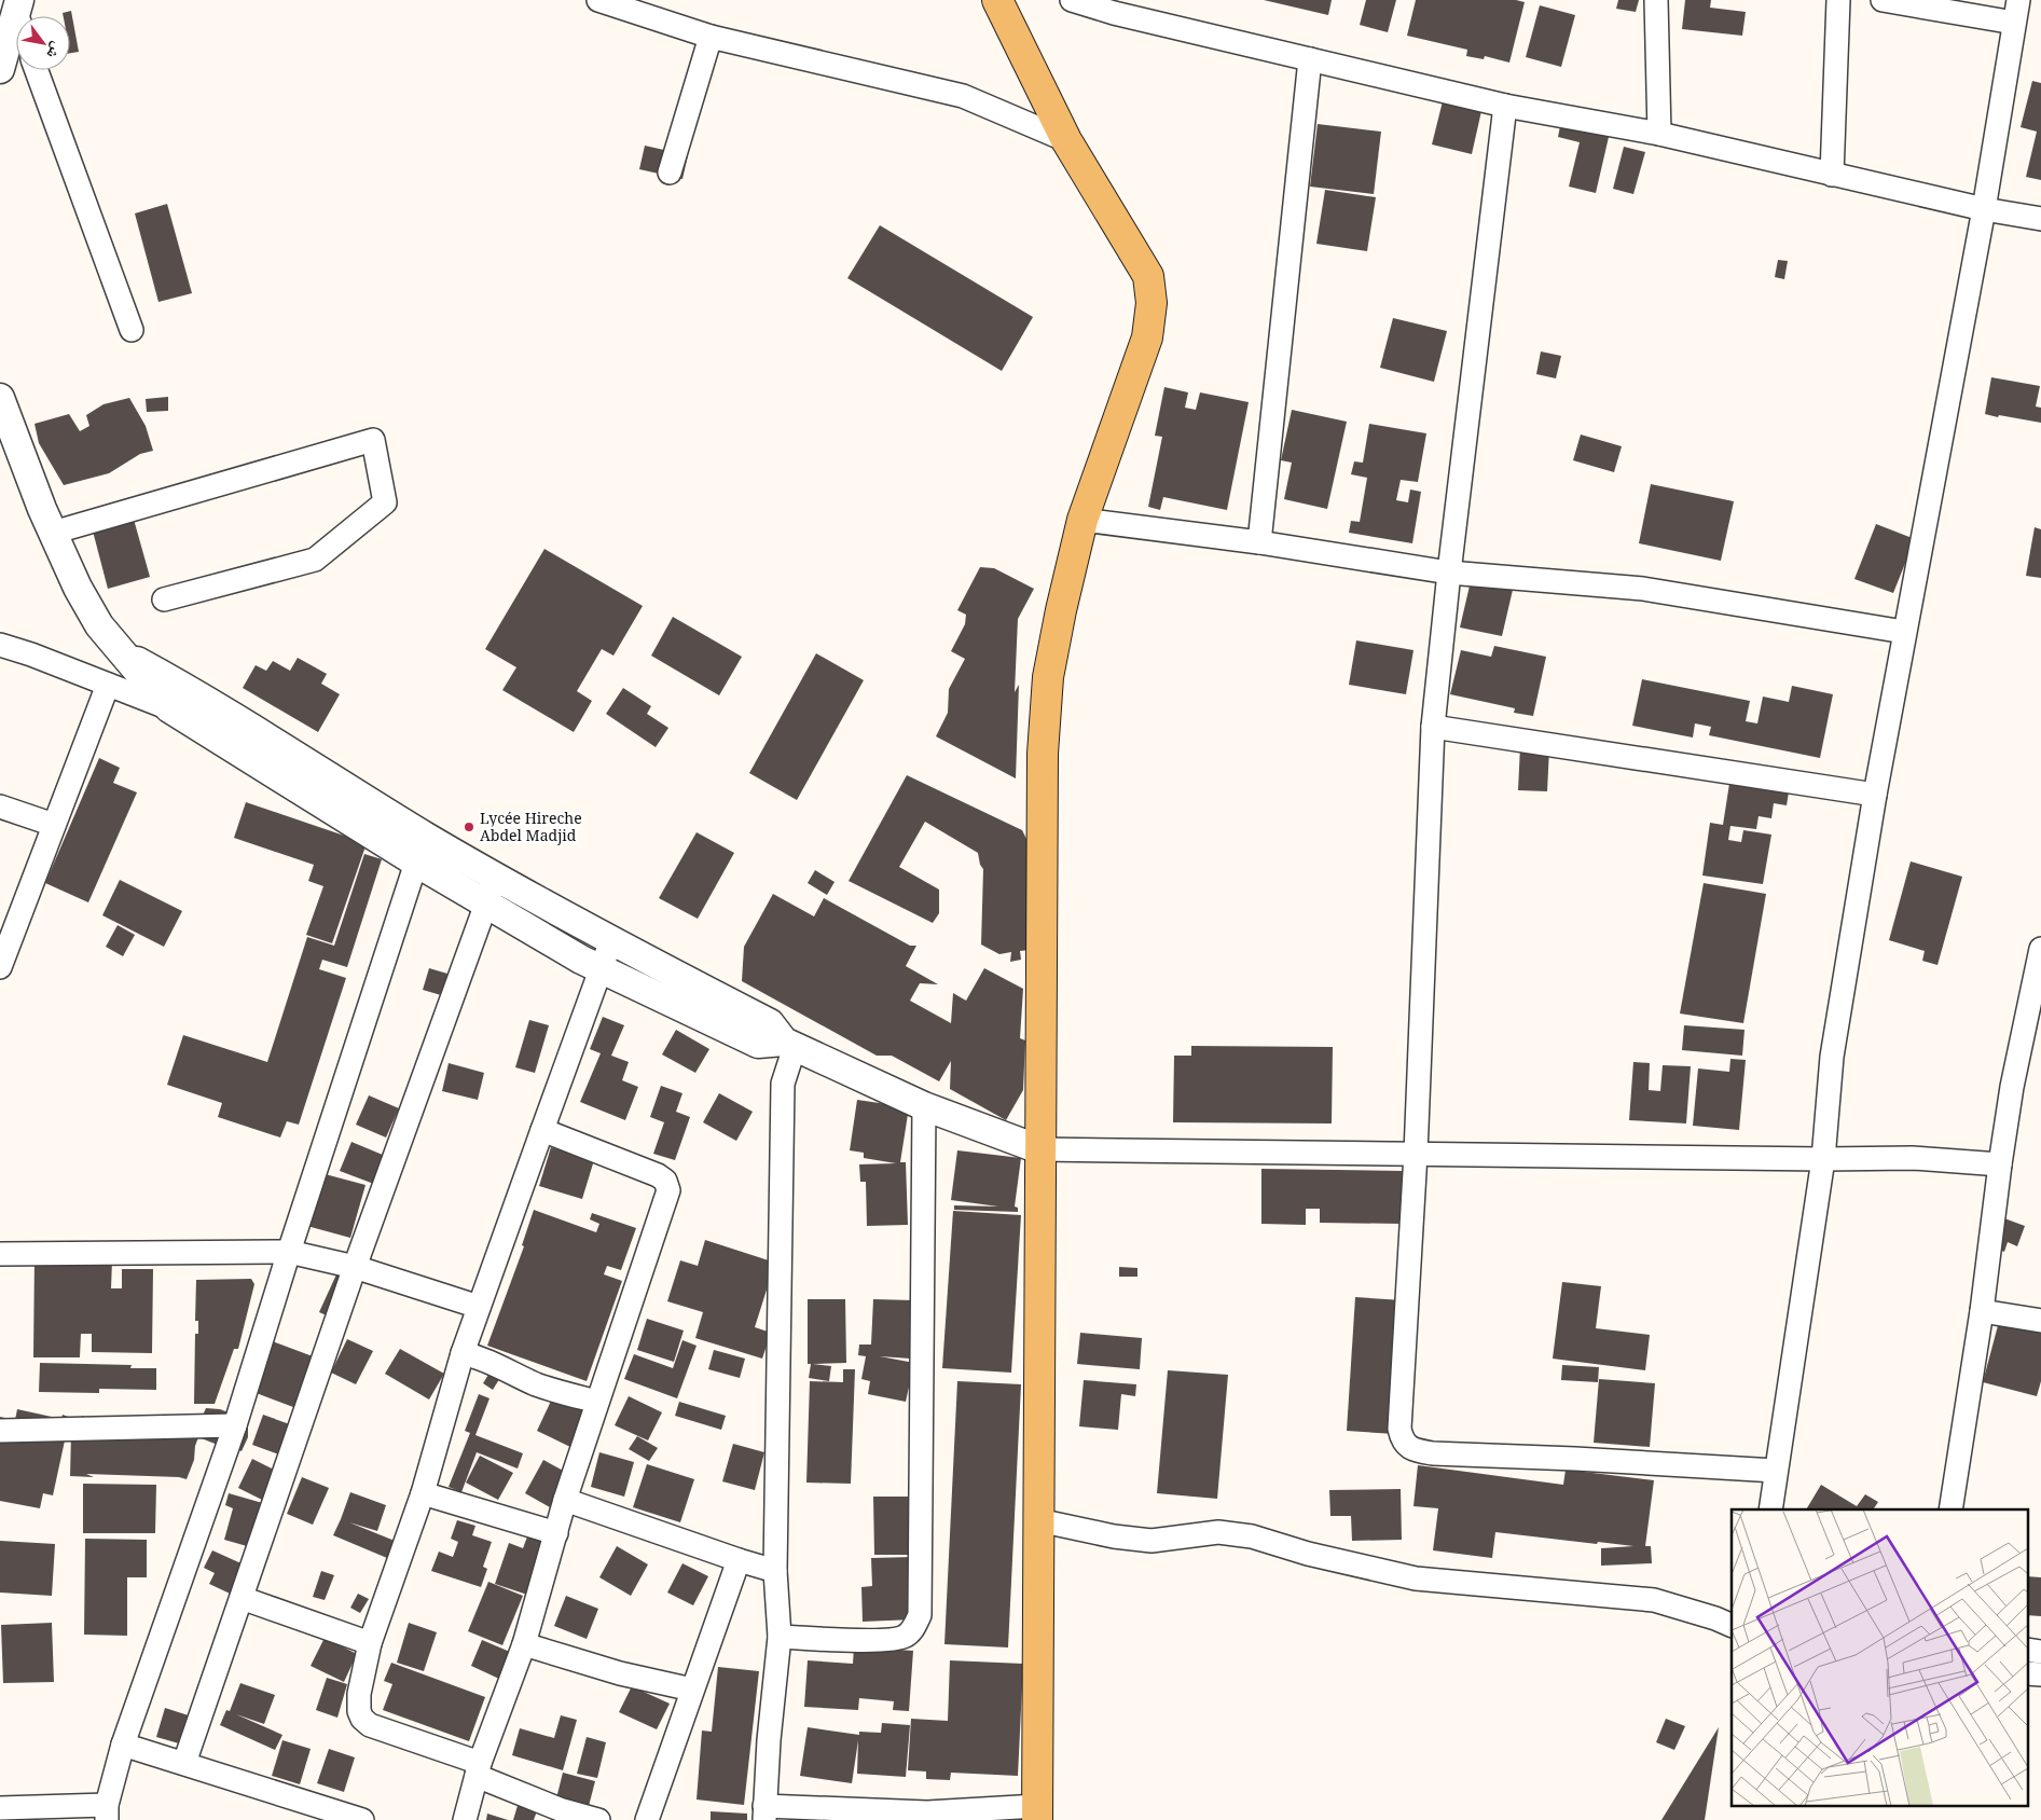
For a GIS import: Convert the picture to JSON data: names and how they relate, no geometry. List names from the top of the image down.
{
  "places": ["Lycée Hireche Abdel Madjid"],
  "north": "bottom right"
}
